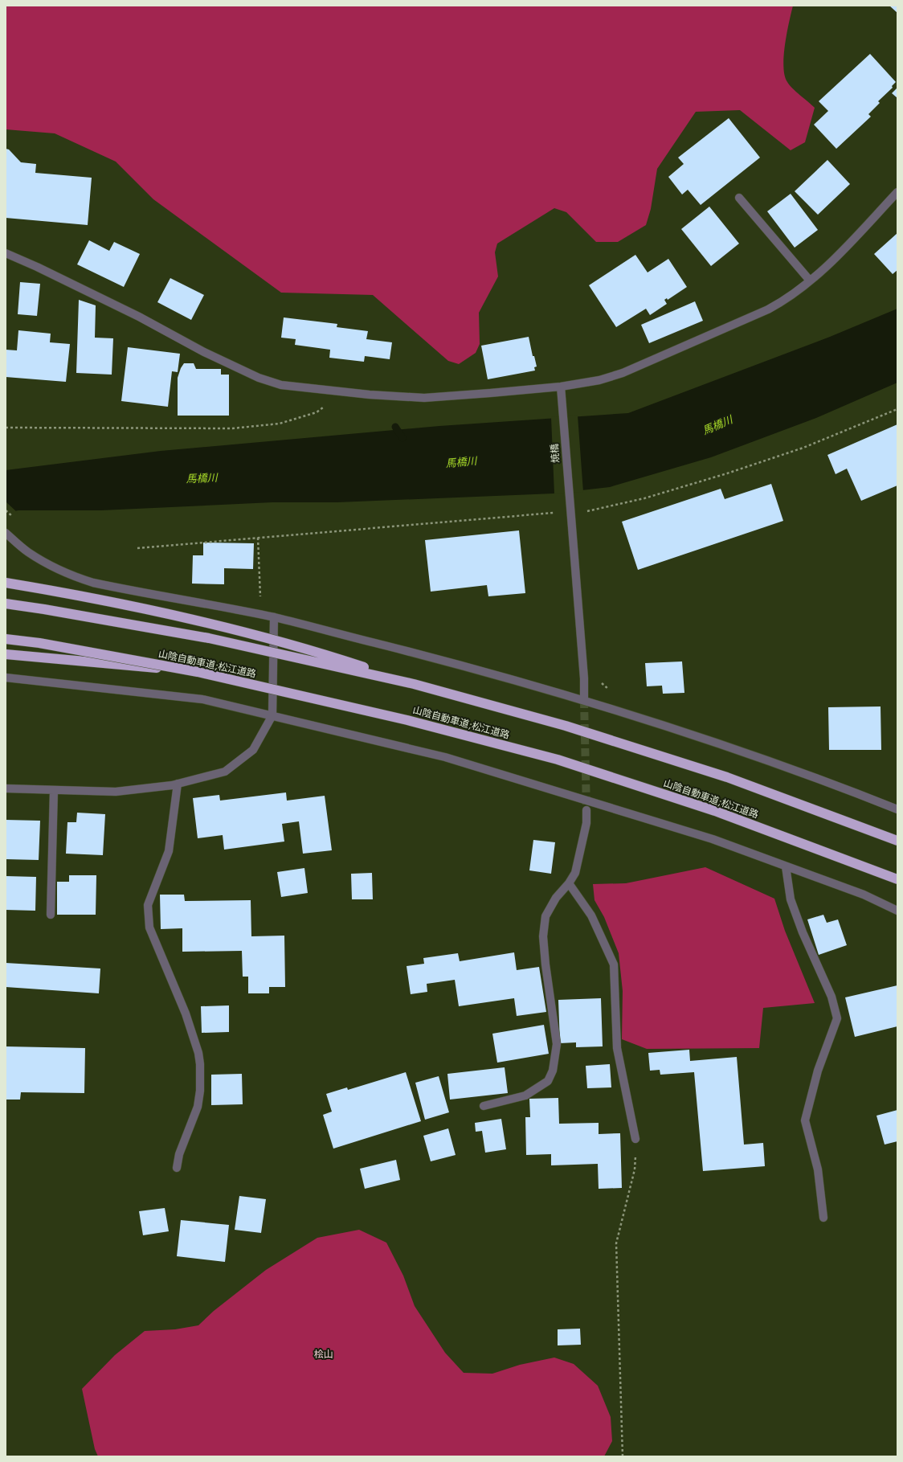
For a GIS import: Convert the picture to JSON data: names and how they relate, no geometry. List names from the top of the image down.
{
  "streets": {
    "highway": ["山陰自動車道;松江道路"],
    "street": ["焼橋"]
  },
  "water": ["馬橋川"],
  "parks": ["桧山"]
}
